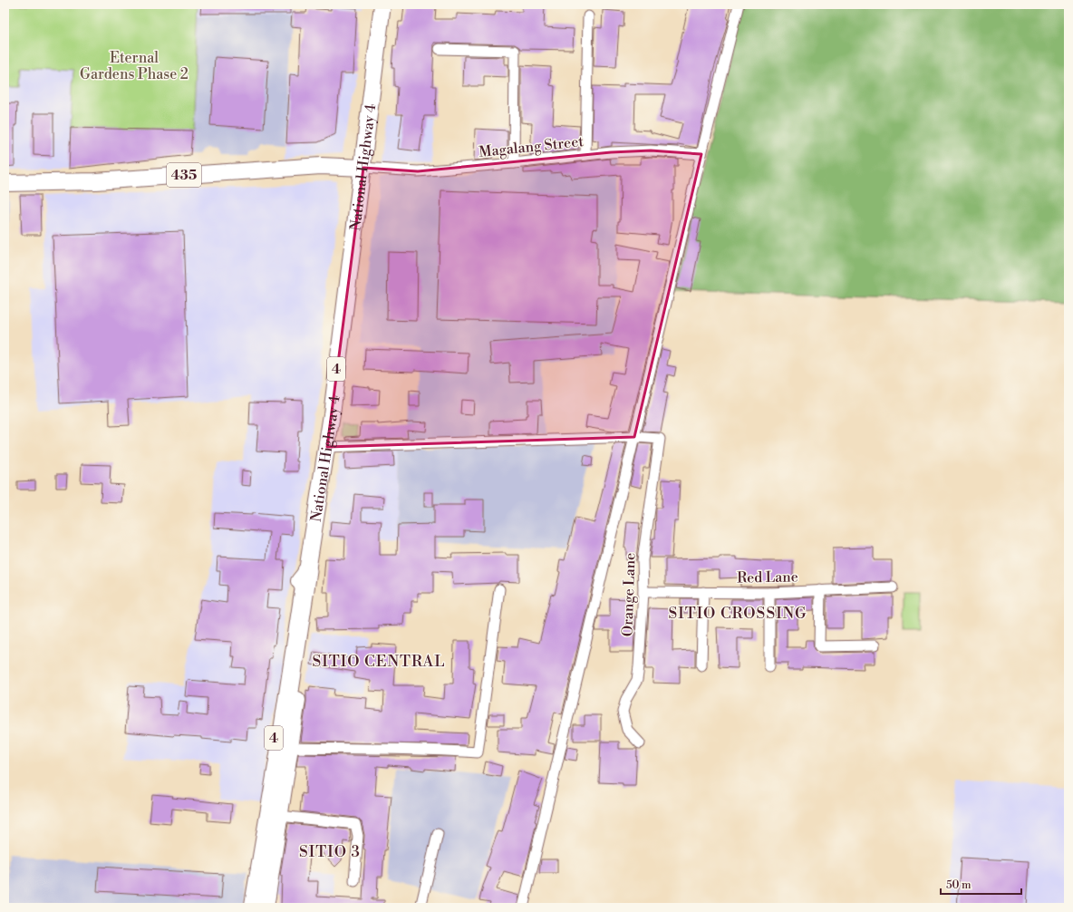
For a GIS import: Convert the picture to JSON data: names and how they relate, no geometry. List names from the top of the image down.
{
  "streets": {
    "main road": ["National Highway 4", "435", "4"],
    "street": ["Magalang Street", "Red Lane", "Orange Lane"]
  },
  "crossings": [
    ["Magalang Street", "National Highway 4"],
    ["Magalang Street", "435"],
    ["National Highway 4", "435"],
    ["Red Lane", "Orange Lane"]
  ],
  "districts": ["SITIO CROSSING", "SITIO CENTRAL", "SITIO 3"],
  "parks": ["Eternal Gardens Phase 2"],
  "scale_bar": "50 m"
}
